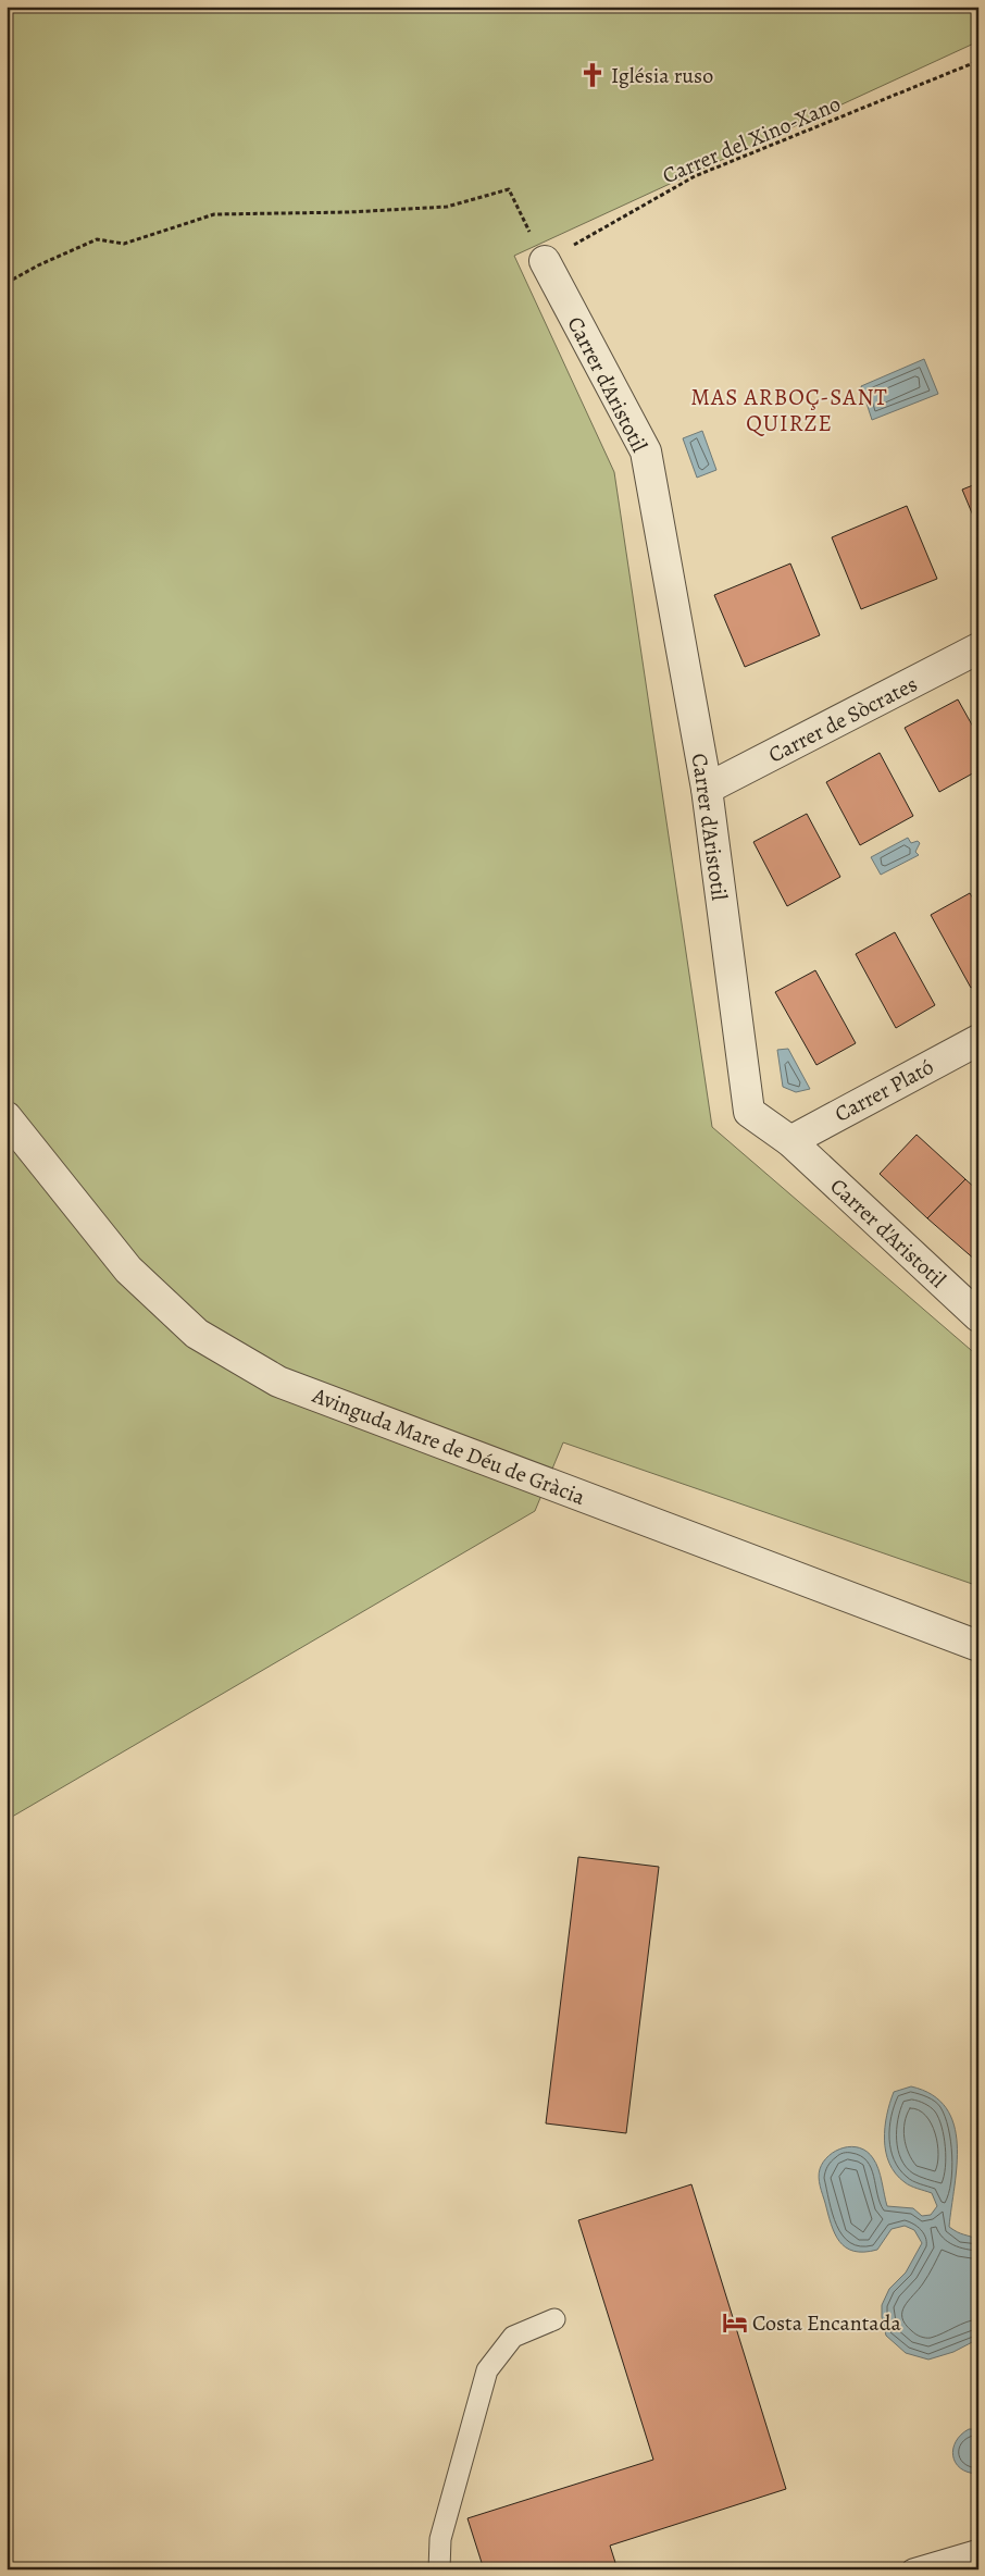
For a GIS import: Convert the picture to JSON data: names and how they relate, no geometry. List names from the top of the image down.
{
  "streets": {
    "street": [
      "Carrer d'Aristotil",
      "Carrer de Sòcrates",
      "Carrer Plató",
      "Avinguda Mare de Déu de Gràcia"
    ],
    "path": ["Carrer del Xino-Xano"]
  },
  "crossings": [
    ["Carrer del Xino-Xano", "Carrer d'Aristotil"],
    ["Carrer d'Aristotil", "Carrer de Sòcrates"],
    ["Carrer d'Aristotil", "Carrer Plató"]
  ],
  "districts": ["MAS ARBOÇ-SANT QUIRZE"],
  "places": {
    "church": ["Iglésia ruso"],
    "hotel": ["Costa Encantada"]
  }
}
